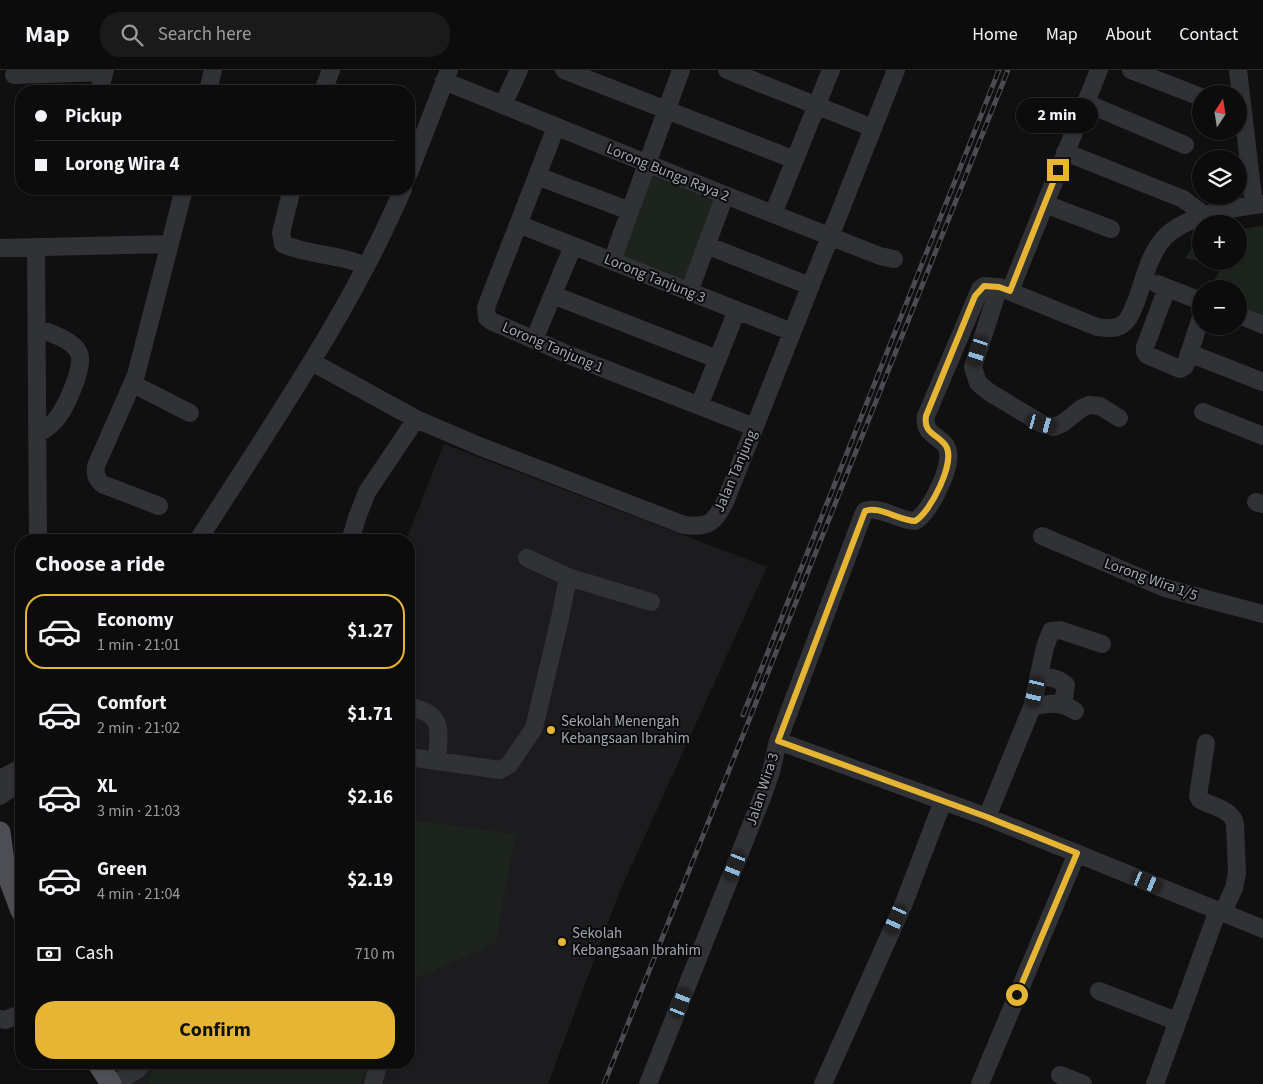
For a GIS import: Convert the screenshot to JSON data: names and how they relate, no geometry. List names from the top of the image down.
{
  "streets": {
    "street": [
      "Lorong Bunga Raya 2",
      "Lorong Tanjung 3",
      "Lorong Tanjung 1",
      "Jalan Tanjung",
      "Lorong Wira 1/5",
      "Jalan Wira 3"
    ]
  },
  "crossings": [
    ["Lorong Bunga Raya 2", "Lorong Tanjung 1"],
    ["Lorong Bunga Raya 2", "Jalan Tanjung"],
    ["Lorong Tanjung 3", "Lorong Tanjung 1"],
    ["Lorong Tanjung 3", "Jalan Tanjung"],
    ["Lorong Tanjung 1", "Jalan Tanjung"]
  ],
  "places": ["Sekolah Menengah Kebangsaan Ibrahim", "Sekolah Kebangsaan Ibrahim"],
  "north": "top",
  "page": {
    "header": "Map",
    "search": "Search here",
    "nav": [
      "Home",
      "Map",
      "About",
      "Contact"
    ],
    "map_buttons": ["+", "−"],
    "banner": ["Pickup", "Lorong Wira 4"],
    "bubble": "2 min",
    "heading": "Choose a ride",
    "list": [
      {
        "name": "Economy",
        "note": "1 min · 21:01",
        "value": "$1.27"
      },
      {
        "name": "Comfort",
        "note": "2 min · 21:02",
        "value": "$1.71"
      },
      {
        "name": "XL",
        "note": "3 min · 21:03",
        "value": "$2.16"
      },
      {
        "name": "Green",
        "note": "4 min · 21:04",
        "value": "$2.19"
      }
    ],
    "pay": ["Cash", "710 m"],
    "buttons": "Confirm"
  }
}
